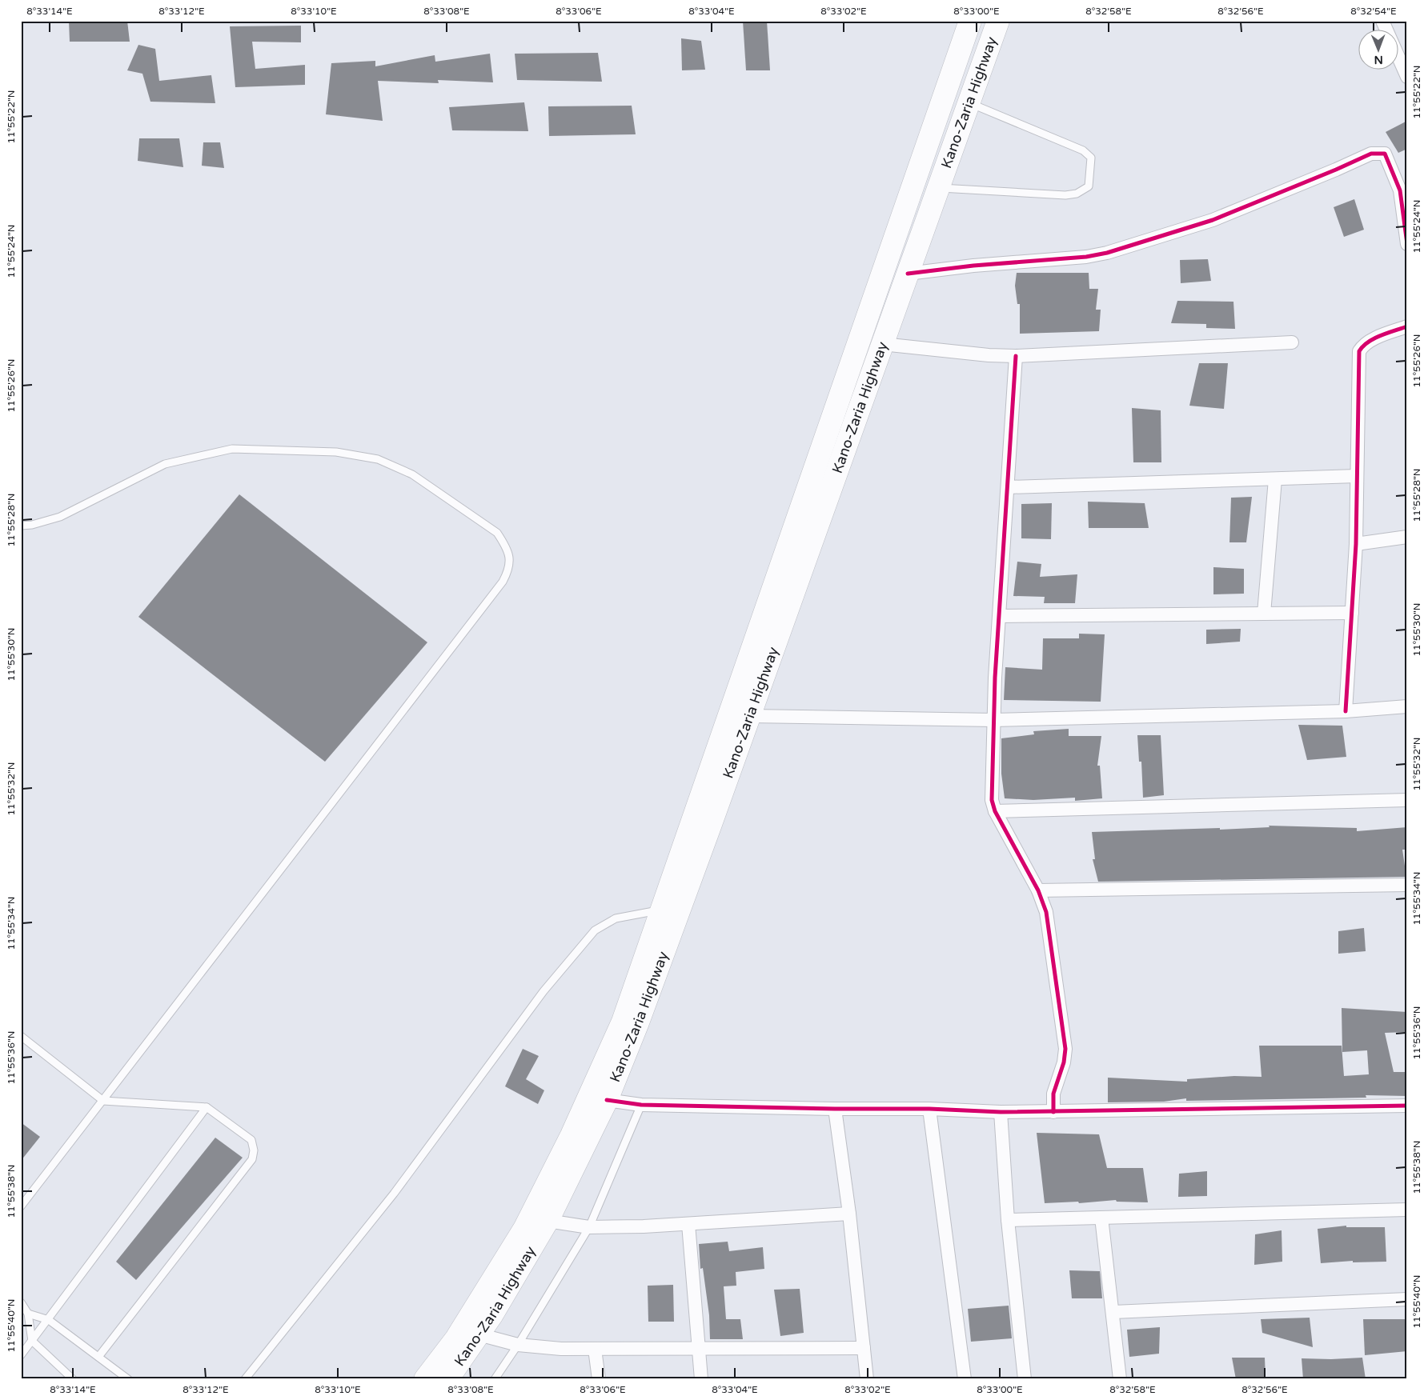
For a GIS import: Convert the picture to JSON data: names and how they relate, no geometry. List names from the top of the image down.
{
  "streets": {
    "highway": ["Kano-Zaria Highway"]
  },
  "north": "bottom",
  "coordinates": [
    "8°33'14\"E",
    "8°33'12\"E",
    "8°33'10\"E",
    "8°33'08\"E",
    "8°33'06\"E",
    "8°33'04\"E",
    "8°33'02\"E",
    "8°33'00\"E",
    "8°32'58\"E",
    "8°32'56\"E",
    "8°32'54\"E",
    "11°55'22\"N",
    "11°55'24\"N",
    "11°55'26\"N",
    "11°55'28\"N",
    "11°55'30\"N",
    "11°55'32\"N",
    "11°55'34\"N",
    "11°55'36\"N",
    "11°55'38\"N",
    "11°55'40\"N"
  ]
}
